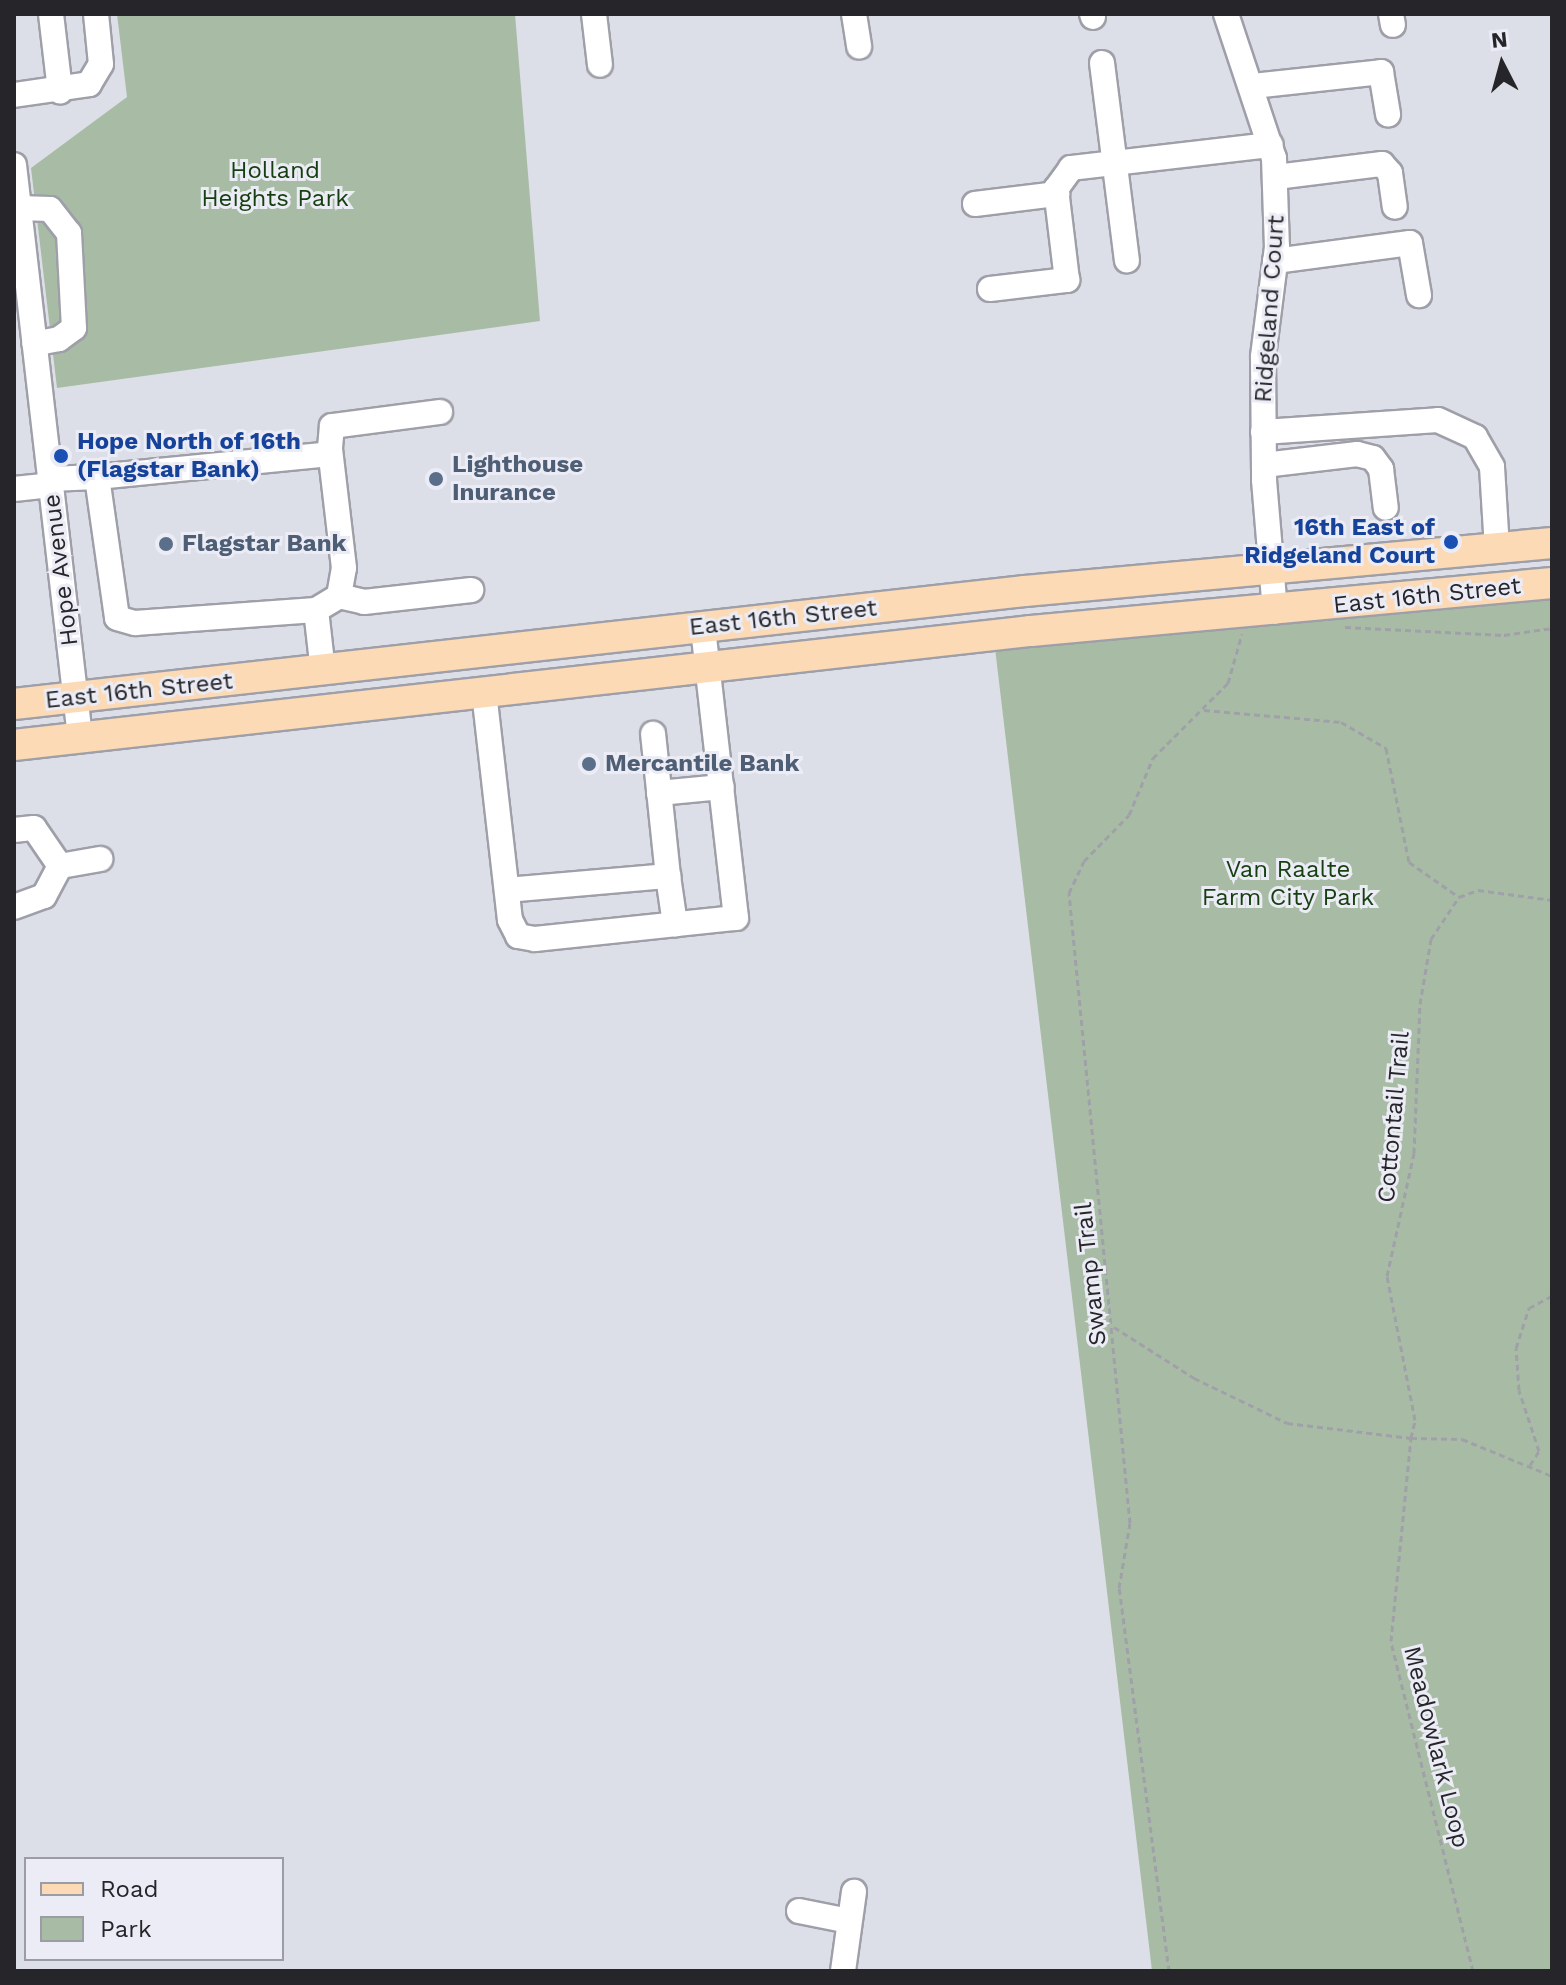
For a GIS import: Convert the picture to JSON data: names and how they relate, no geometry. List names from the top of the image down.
{
  "streets": {
    "main road": ["East 16th Street"],
    "street": ["Ridgeland Court", "Hope Avenue"],
    "path": ["Cottontail Trail", "Swamp Trail", "Meadowlark Loop"]
  },
  "crossings": [
    ["Ridgeland Court", "East 16th Street"],
    ["Hope Avenue", "East 16th Street"],
    ["Cottontail Trail", "Meadowlark Loop"]
  ],
  "parks": ["Holland Heights Park", "Van Raalte Farm City Park"],
  "places": [
    "Hope North of 16th (Flagstar Bank)",
    "Lighthouse Inurance",
    "16th East of Ridgeland Court",
    "Flagstar Bank",
    "Mercantile Bank"
  ],
  "legend": ["Road", "Park"],
  "north": "top"
}
